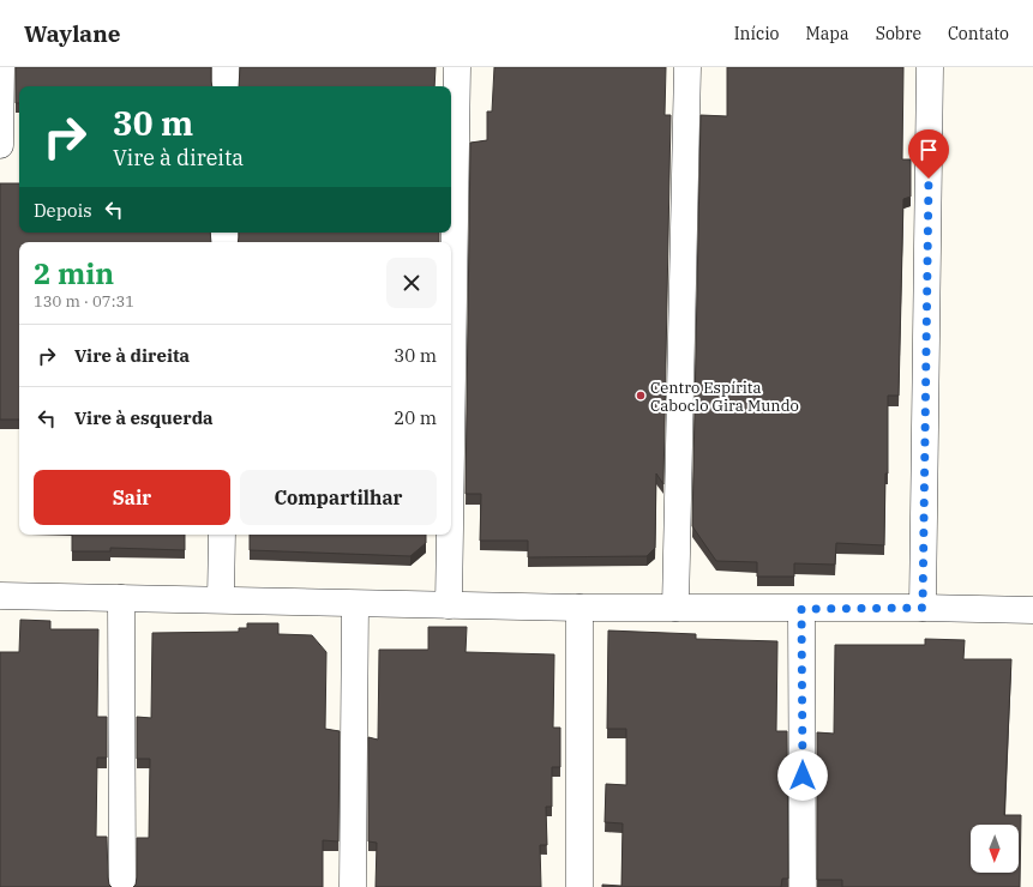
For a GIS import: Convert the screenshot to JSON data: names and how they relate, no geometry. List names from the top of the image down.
{
  "places": ["Centro Espírita Caboclo Gira Mundo"],
  "north": "bottom",
  "page": {
    "header": "Waylane",
    "nav": [
      "Início",
      "Mapa",
      "Sobre",
      "Contato"
    ],
    "turn": ["30 m", "Vire à direita"],
    "then": "Depois",
    "heading": ["2 min", "130 m · 07:31"],
    "list": [
      {
        "name": "Vire à direita",
        "value": "30 m"
      },
      {
        "name": "Vire à esquerda",
        "value": "20 m"
      }
    ],
    "buttons": ["Sair", "Compartilhar"]
  }
}
